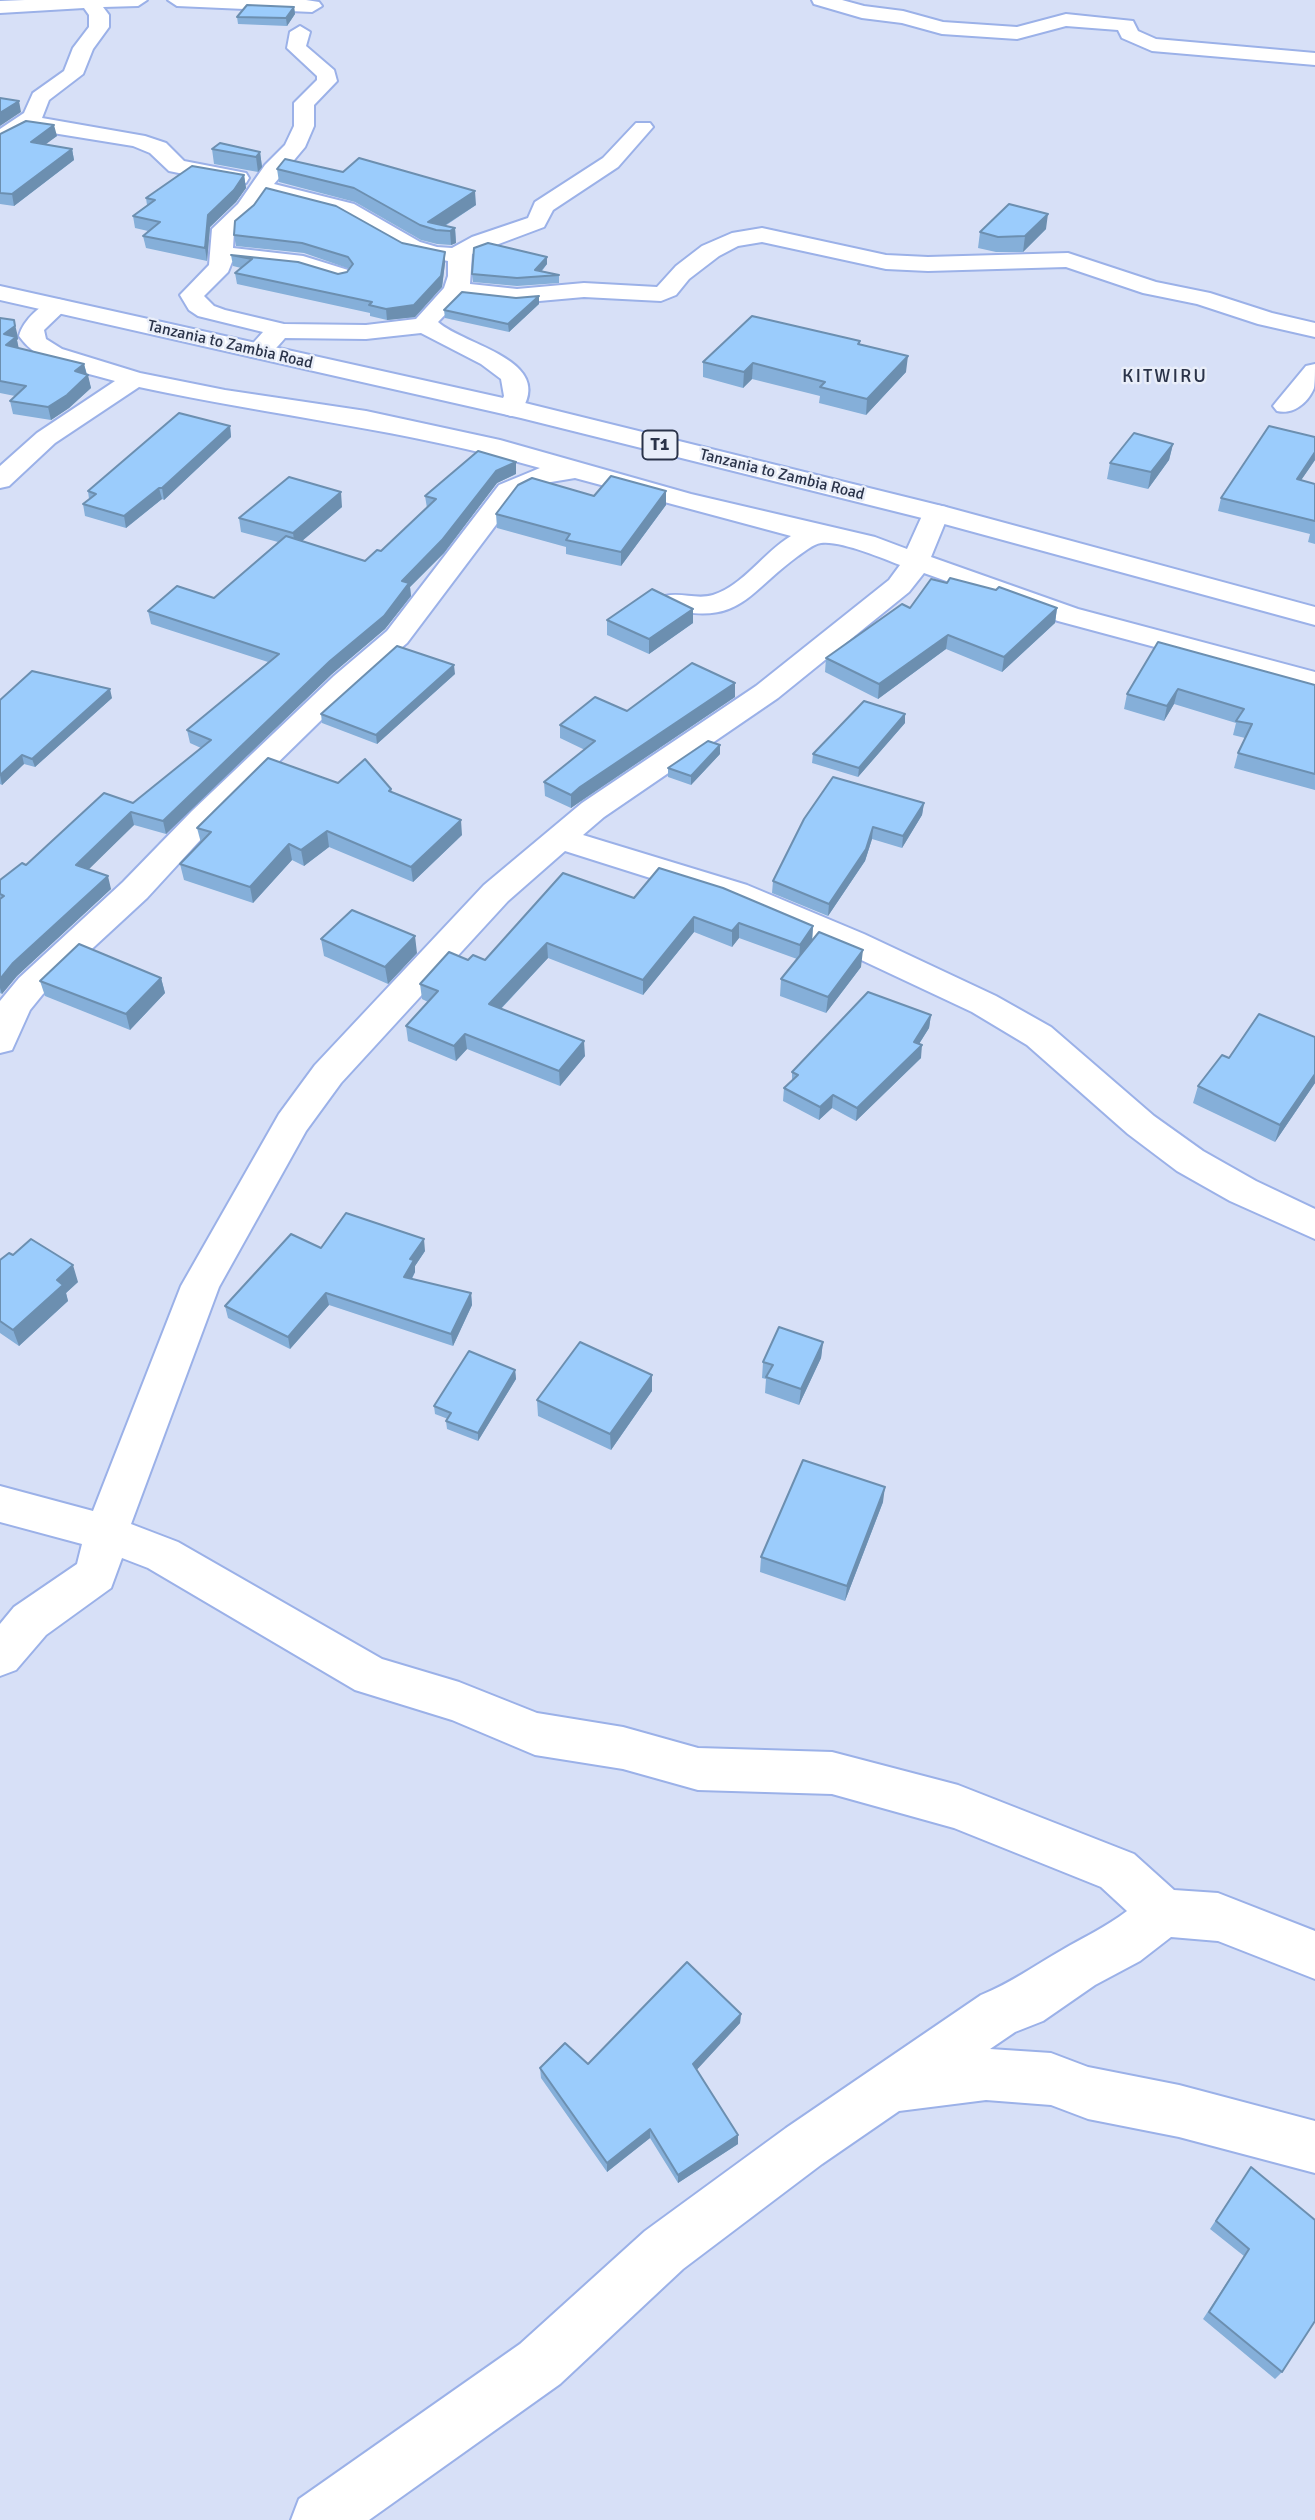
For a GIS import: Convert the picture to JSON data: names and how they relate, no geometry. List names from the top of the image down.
{
  "streets": {
    "main road": ["Tanzania to Zambia Road", "T1"]
  },
  "districts": ["KITWIRU"]
}
